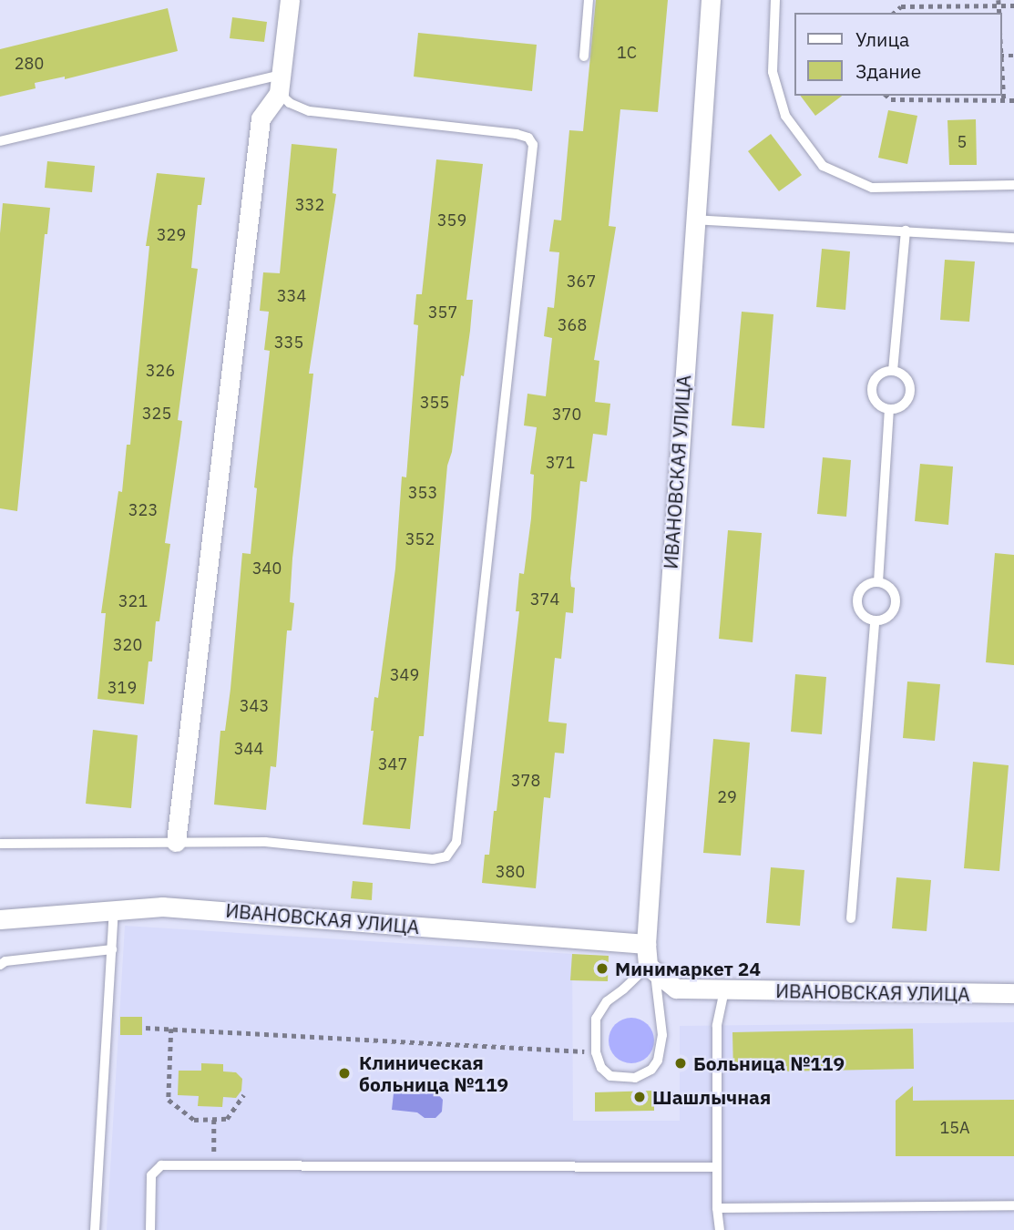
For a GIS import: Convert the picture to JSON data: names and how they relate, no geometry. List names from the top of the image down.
{
  "streets": {
    "street": ["ИВАНОВСКАЯ УЛИЦА"]
  },
  "places": [
    "Минимаркет 24",
    "Больница №119",
    "Клиническая больница №119",
    "Шашлычная"
  ],
  "house_numbers": [
    "1С",
    "280",
    "5",
    "332",
    "359",
    "329",
    "367",
    "334",
    "357",
    "368",
    "335",
    "326",
    "355",
    "325",
    "370",
    "371",
    "353",
    "323",
    "352",
    "340",
    "374",
    "321",
    "320",
    "349",
    "319",
    "343",
    "344",
    "347",
    "378",
    "29",
    "380",
    "15А"
  ],
  "legend": ["Улица", "Здание"]
}
